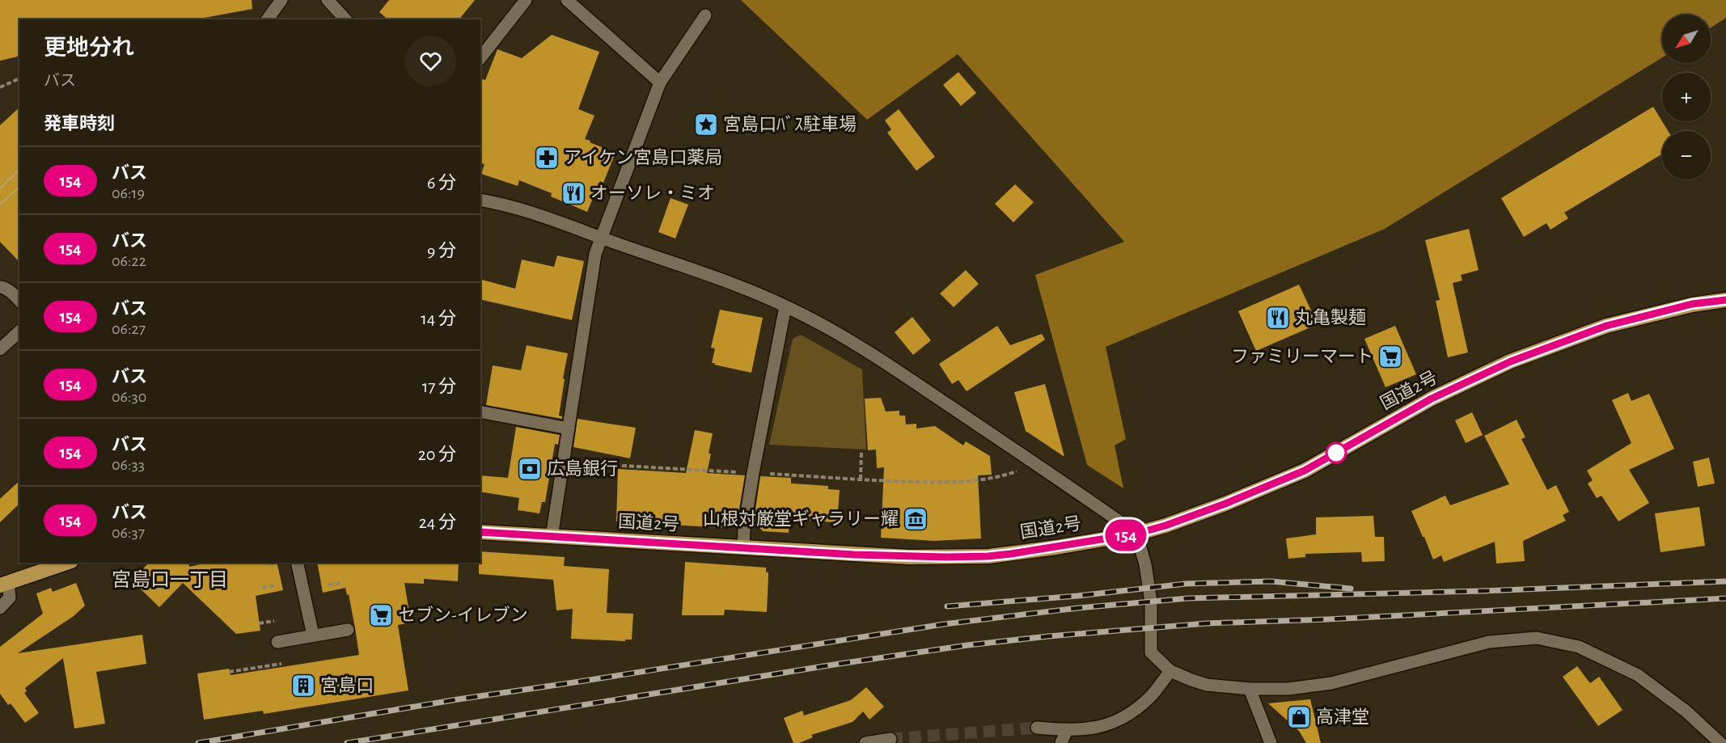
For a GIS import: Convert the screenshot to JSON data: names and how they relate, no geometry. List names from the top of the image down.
{
  "streets": {
    "highway": ["国道2号"]
  },
  "districts": ["宮島口一丁目"],
  "places": {
    "place": ["宮島口ﾊﾞｽ駐車場"],
    "pharmacy": ["アイケン宮島口薬局"],
    "restaurant": ["オーソレ・ミオ", "丸亀製麺"],
    "supermarket": ["ファミリーマート", "セブン-イレブン"],
    "bank": ["広島銀行"],
    "museum": ["山根対厳堂ギャラリー耀"],
    "building": ["宮島口"],
    "shop": ["高津堂"]
  },
  "lines": ["bus line 154"],
  "north": "bottom left",
  "page": {
    "on_map": "154",
    "map_buttons": ["+", "−"],
    "heading": [
      ["更地分れ", "バス"],
      "発車時刻"
    ],
    "list": [
      {
        "mark": "154",
        "name": "バス",
        "note": "06:19",
        "value": "6 分"
      },
      {
        "mark": "154",
        "name": "バス",
        "note": "06:22",
        "value": "9 分"
      },
      {
        "mark": "154",
        "name": "バス",
        "note": "06:27",
        "value": "14 分"
      },
      {
        "mark": "154",
        "name": "バス",
        "note": "06:30",
        "value": "17 分"
      },
      {
        "mark": "154",
        "name": "バス",
        "note": "06:33",
        "value": "20 分"
      },
      {
        "mark": "154",
        "name": "バス",
        "note": "06:37",
        "value": "24 分"
      }
    ]
  }
}
